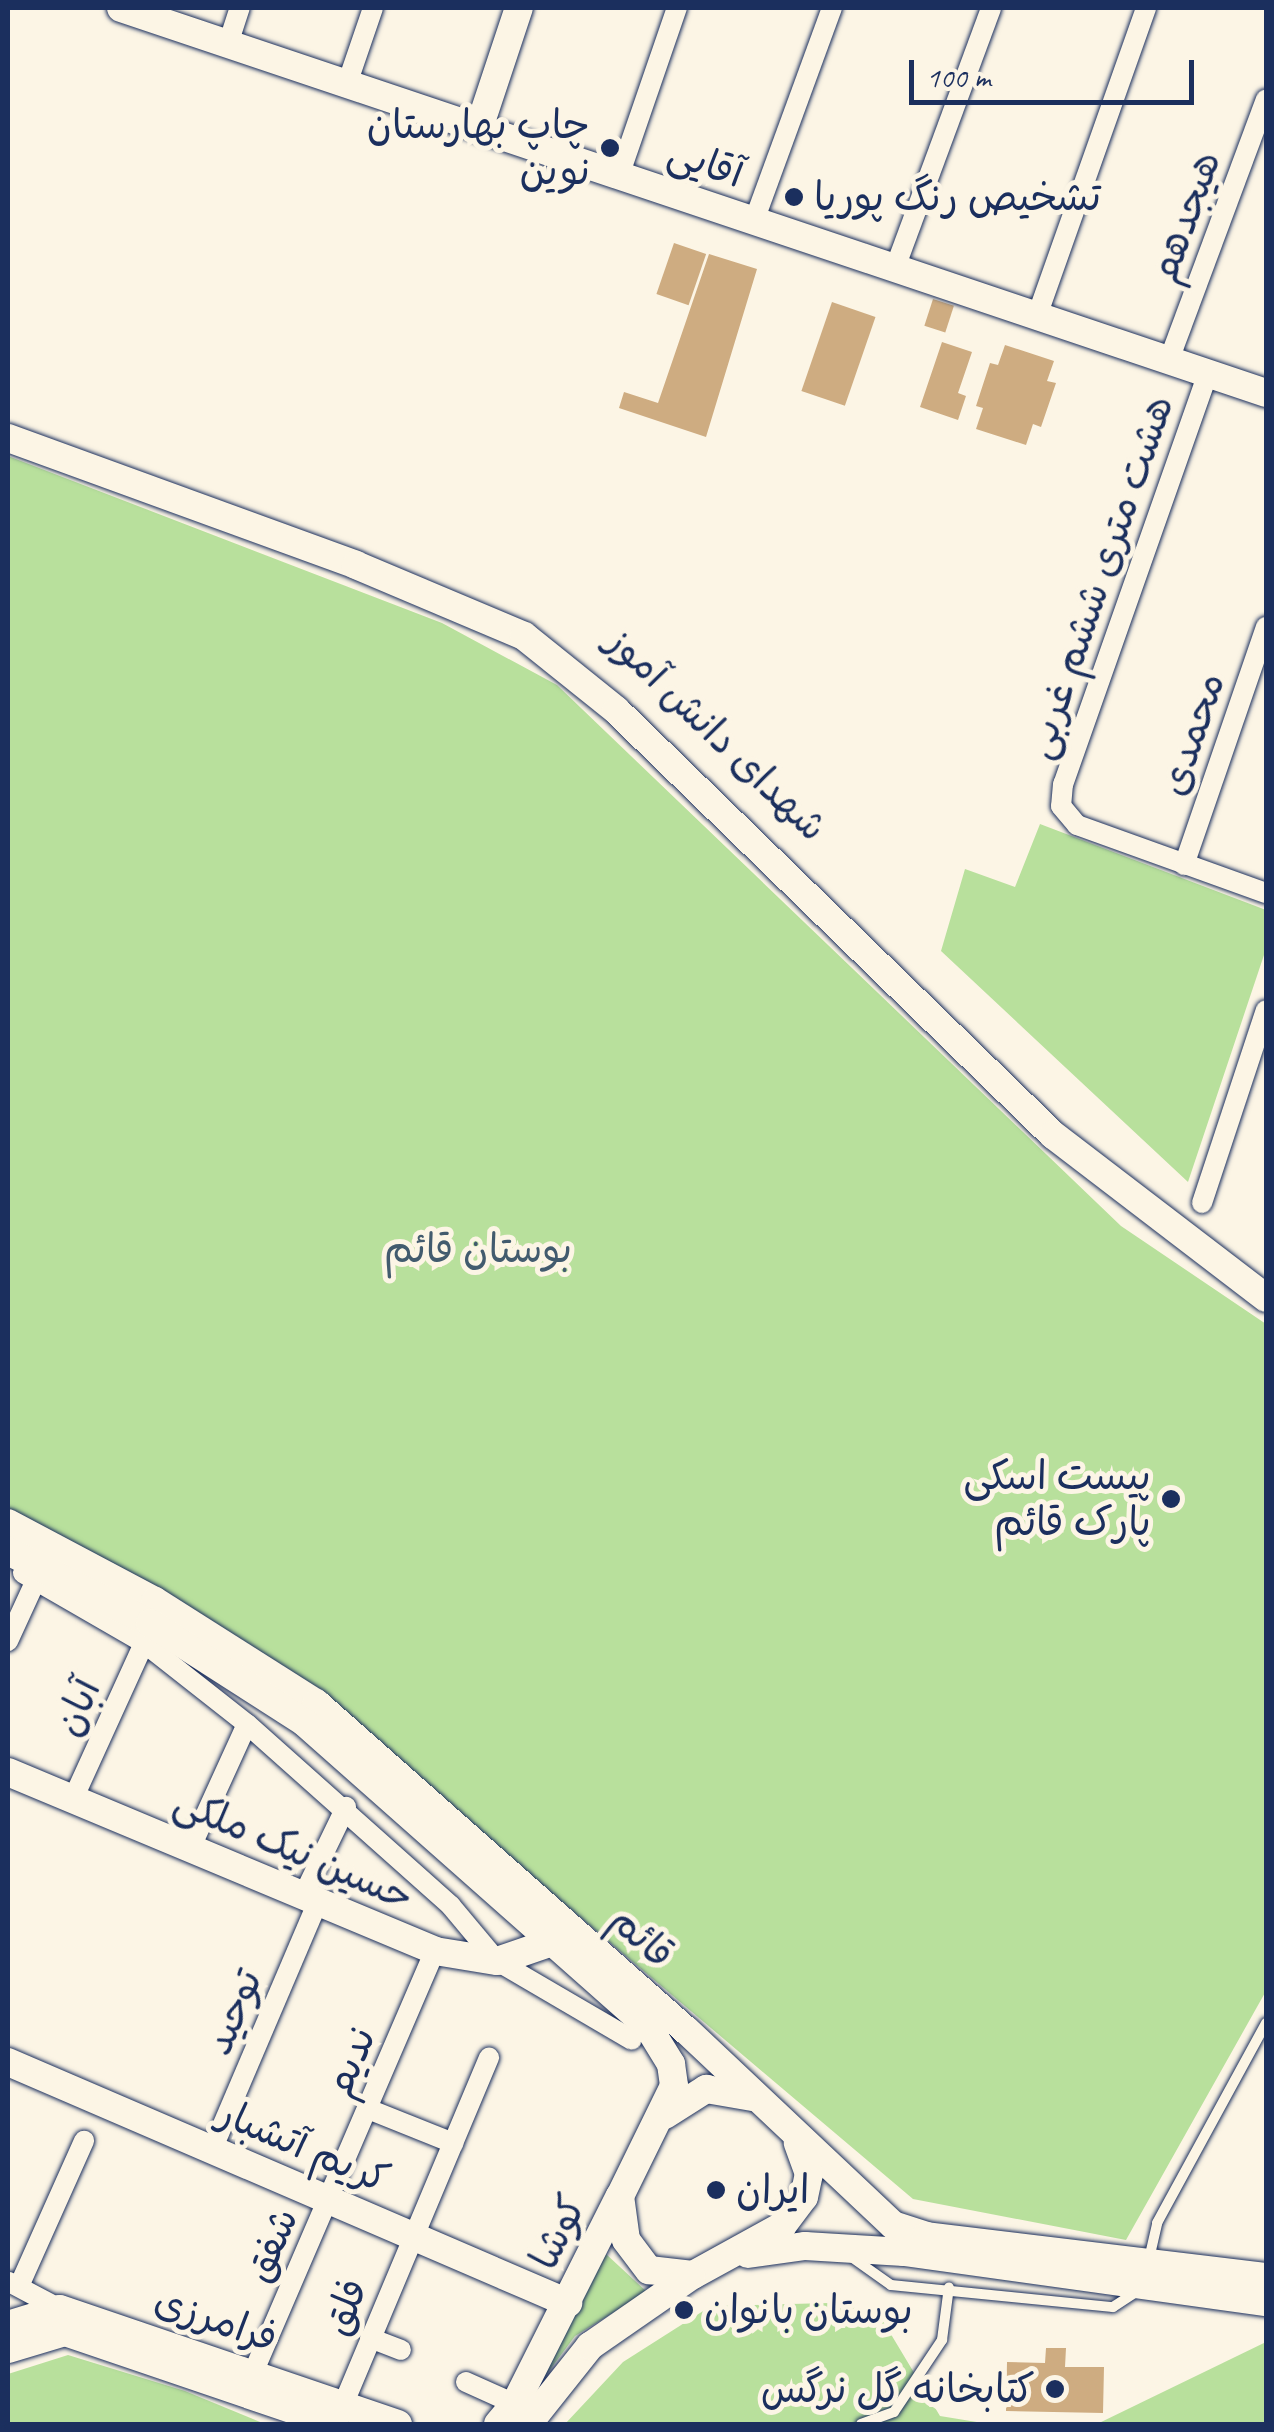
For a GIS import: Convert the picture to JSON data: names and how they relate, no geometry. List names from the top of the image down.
{
  "streets": {
    "main road": [
      "آقایی",
      "شهدای دانش آموز",
      "حسین نیک ملکی",
      "قائم",
      "کریم آتشبار",
      "کوشا",
      "فرامرزی"
    ],
    "street": [
      "هیجدهم",
      "هشت متری ششم غربی",
      "محمدی",
      "آبان",
      "توحید",
      "ندیم",
      "شفق",
      "فلق"
    ]
  },
  "crossings": [
    ["آقایی", "هیجدهم"],
    ["آقایی", "هشت متری ششم غربی"],
    ["هشت متری ششم غربی", "محمدی"],
    ["آبان", "حسین نیک ملکی"],
    ["حسین نیک ملکی", "قائم"],
    ["حسین نیک ملکی", "توحید"],
    ["حسین نیک ملکی", "ندیم"],
    ["قائم", "کوشا"],
    ["توحید", "کریم آتشبار"],
    ["ندیم", "کریم آتشبار"],
    ["ندیم", "شفق"],
    ["کریم آتشبار", "کوشا"],
    ["کریم آتشبار", "شفق"],
    ["کریم آتشبار", "فلق"],
    ["شفق", "فرامرزی"],
    ["فلق", "فرامرزی"]
  ],
  "parks": ["بوستان قائم"],
  "places": [
    "چاپ بهارستان نوين",
    "تشخیص رنگ پوریا",
    "پیست اسکی پارک قائم",
    "ایران",
    "بوستان بانوان",
    "کتابخانه گل نرگس"
  ],
  "scale_bar": "100 m"
}
